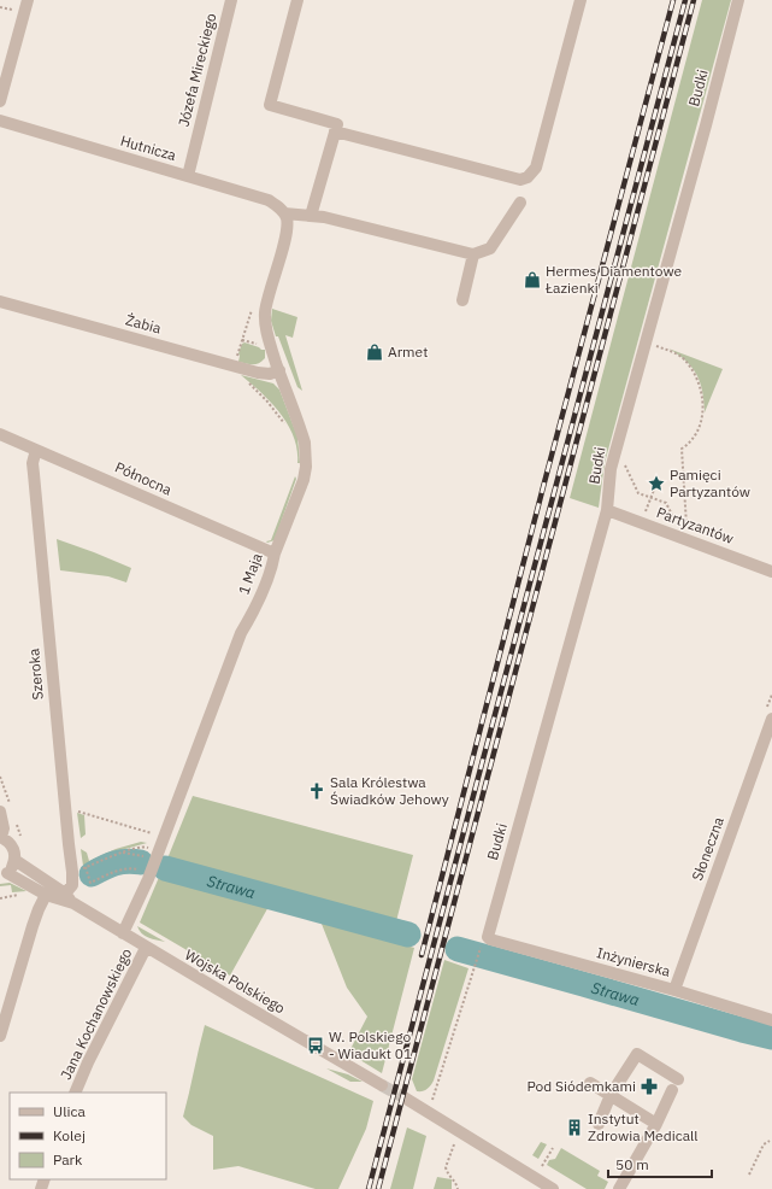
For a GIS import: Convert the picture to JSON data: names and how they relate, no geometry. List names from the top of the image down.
{
  "streets": {
    "street": [
      "Józefa Mireckiego",
      "Budki",
      "Hutnicza",
      "Żabia",
      "Północna",
      "Partyzantów",
      "1 Maja",
      "Szeroka",
      "Słoneczna",
      "Inżynierska",
      "Wojska Polskiego",
      "Jana Kochanowskiego"
    ]
  },
  "crossings": [
    ["Józefa Mireckiego", "Hutnicza"],
    ["Budki", "Partyzantów"],
    ["Budki", "Inżynierska"],
    ["Hutnicza", "1 Maja"],
    ["Żabia", "1 Maja"],
    ["Północna", "1 Maja"],
    ["Północna", "Szeroka"],
    ["1 Maja", "Wojska Polskiego"],
    ["Szeroka", "Wojska Polskiego"],
    ["Słoneczna", "Inżynierska"],
    ["Wojska Polskiego", "Jana Kochanowskiego"]
  ],
  "water": ["Strawa"],
  "places": {
    "shop": ["Hermes Diamentowe Łazienki", "Armet"],
    "place": ["Pamięci Partyzantów"],
    "church": ["Sala Królestwa Świadków Jehowy"],
    "bus stop": ["W. Polskiego - Wiadukt 01"],
    "pharmacy": ["Pod Siódemkami"],
    "building": ["Instytut Zdrowia Medicall"]
  },
  "legend": ["Ulica", "Kolej", "Park"],
  "scale_bar": "50 m"
}
